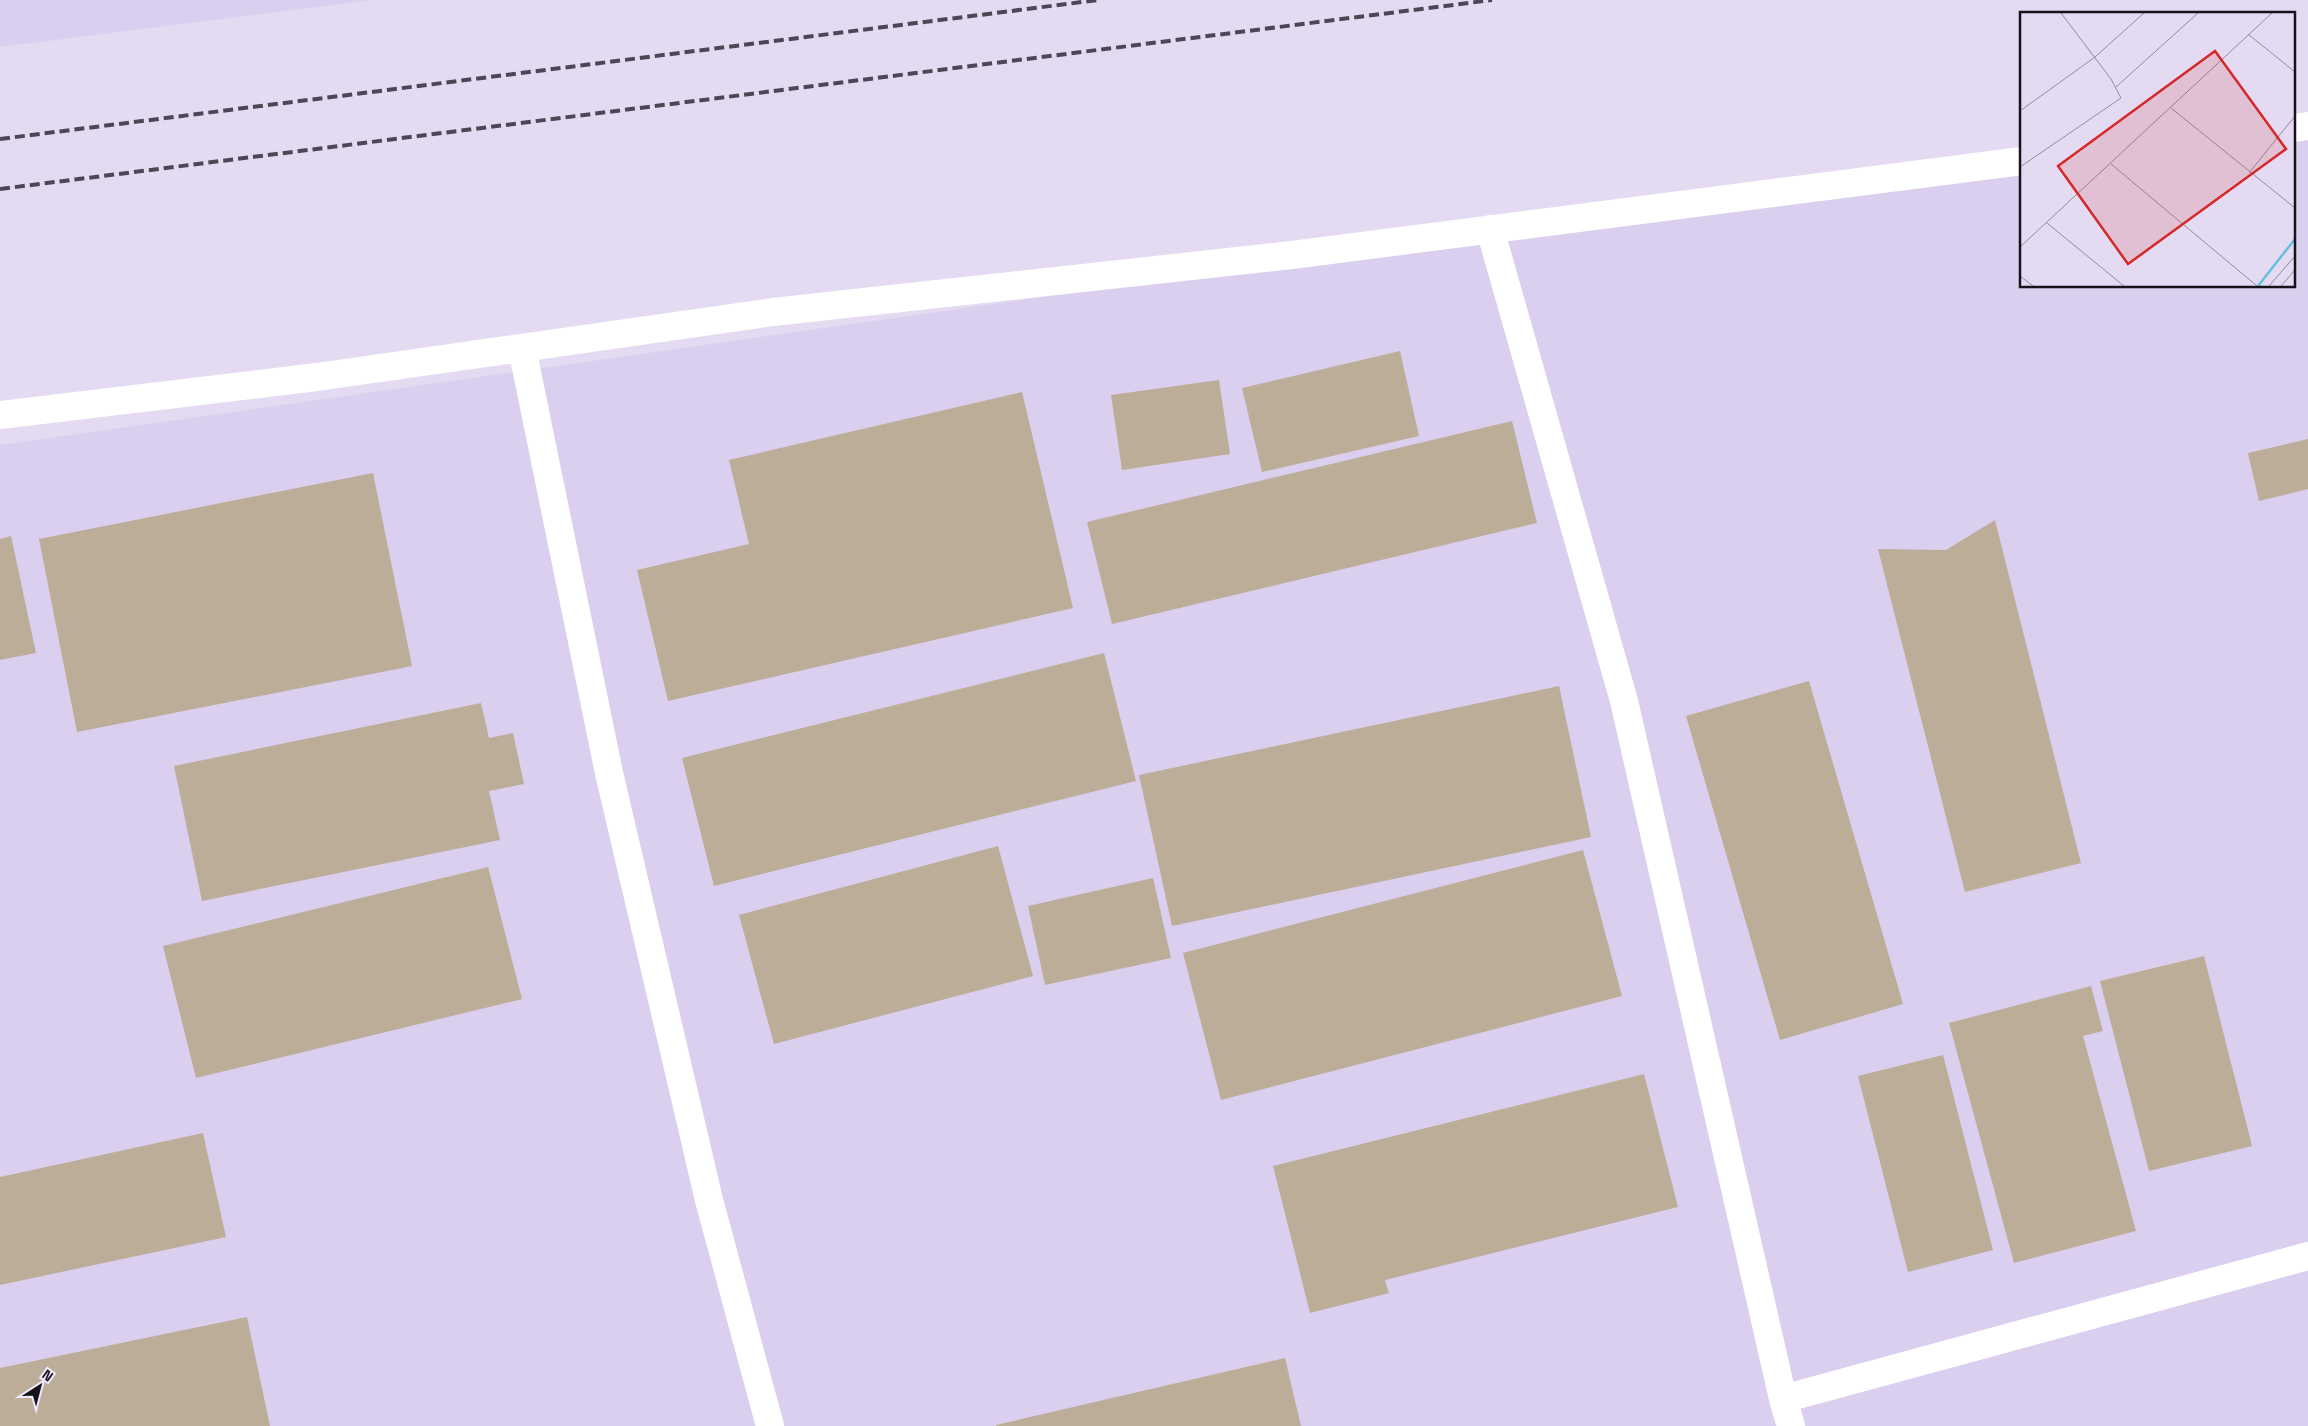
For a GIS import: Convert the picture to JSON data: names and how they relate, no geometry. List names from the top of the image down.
{
  "north": "top right"
}
